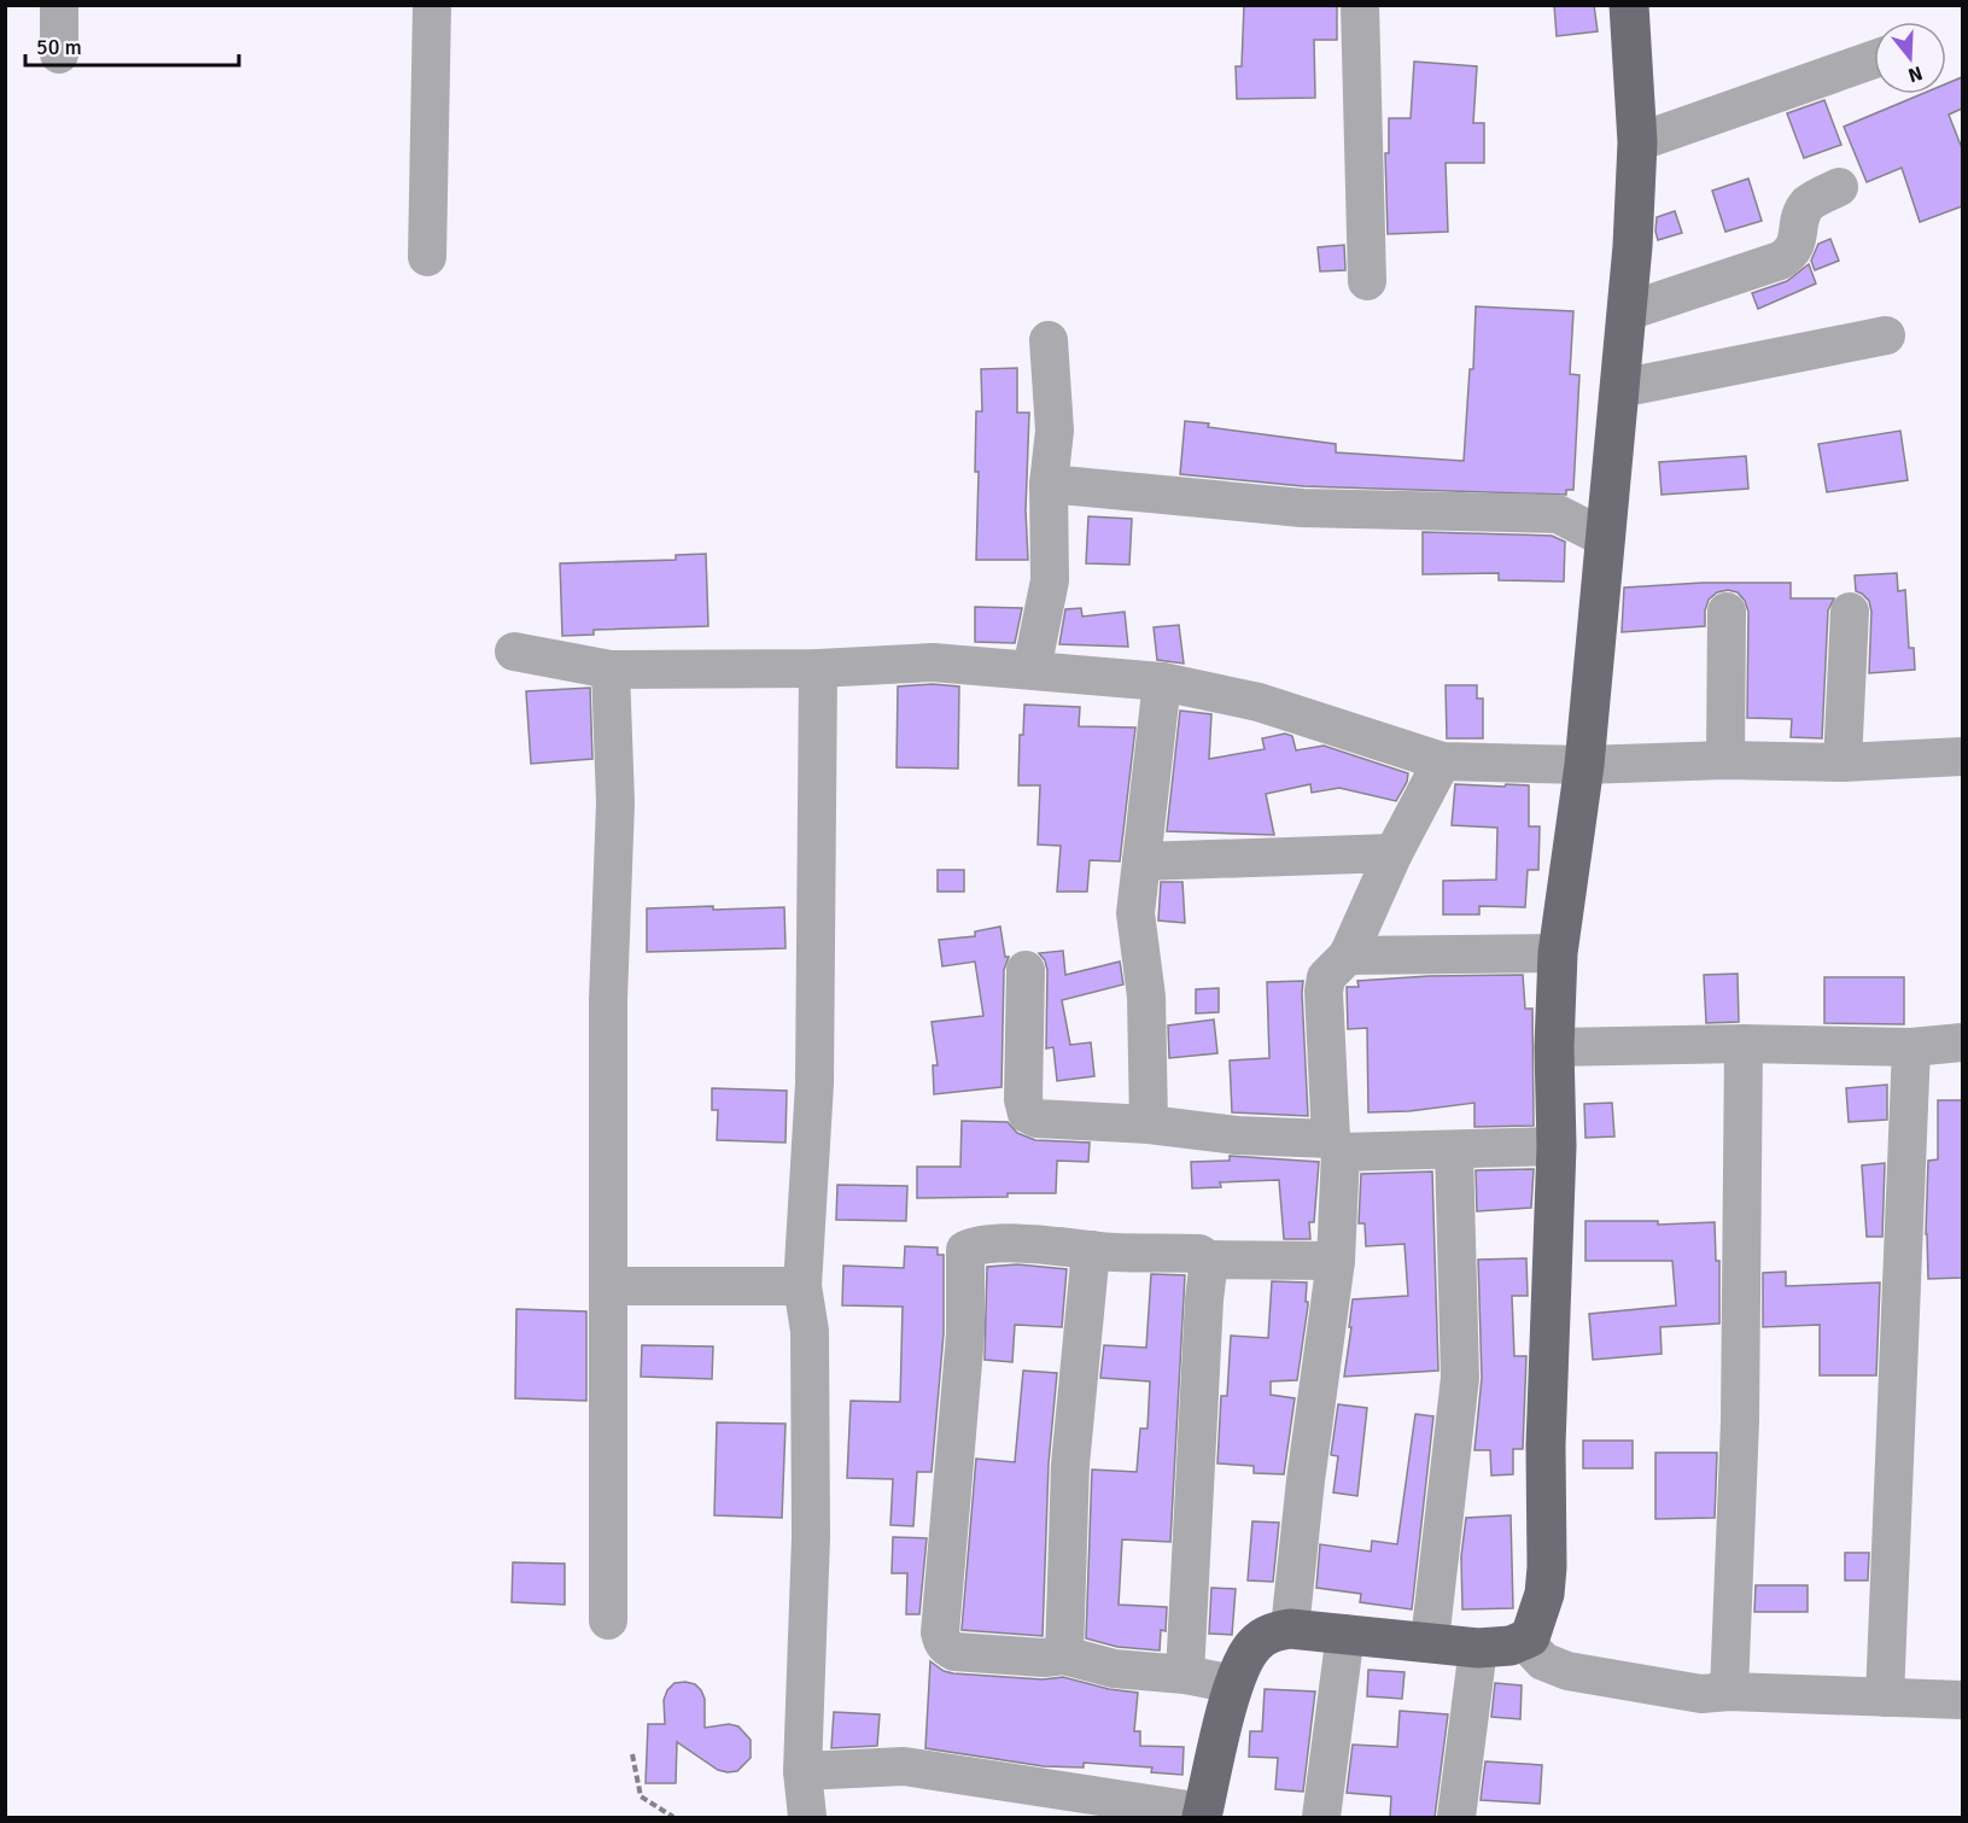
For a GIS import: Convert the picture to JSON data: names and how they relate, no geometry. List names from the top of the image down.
{
  "scale_bar": "50 m",
  "north": "bottom"
}
